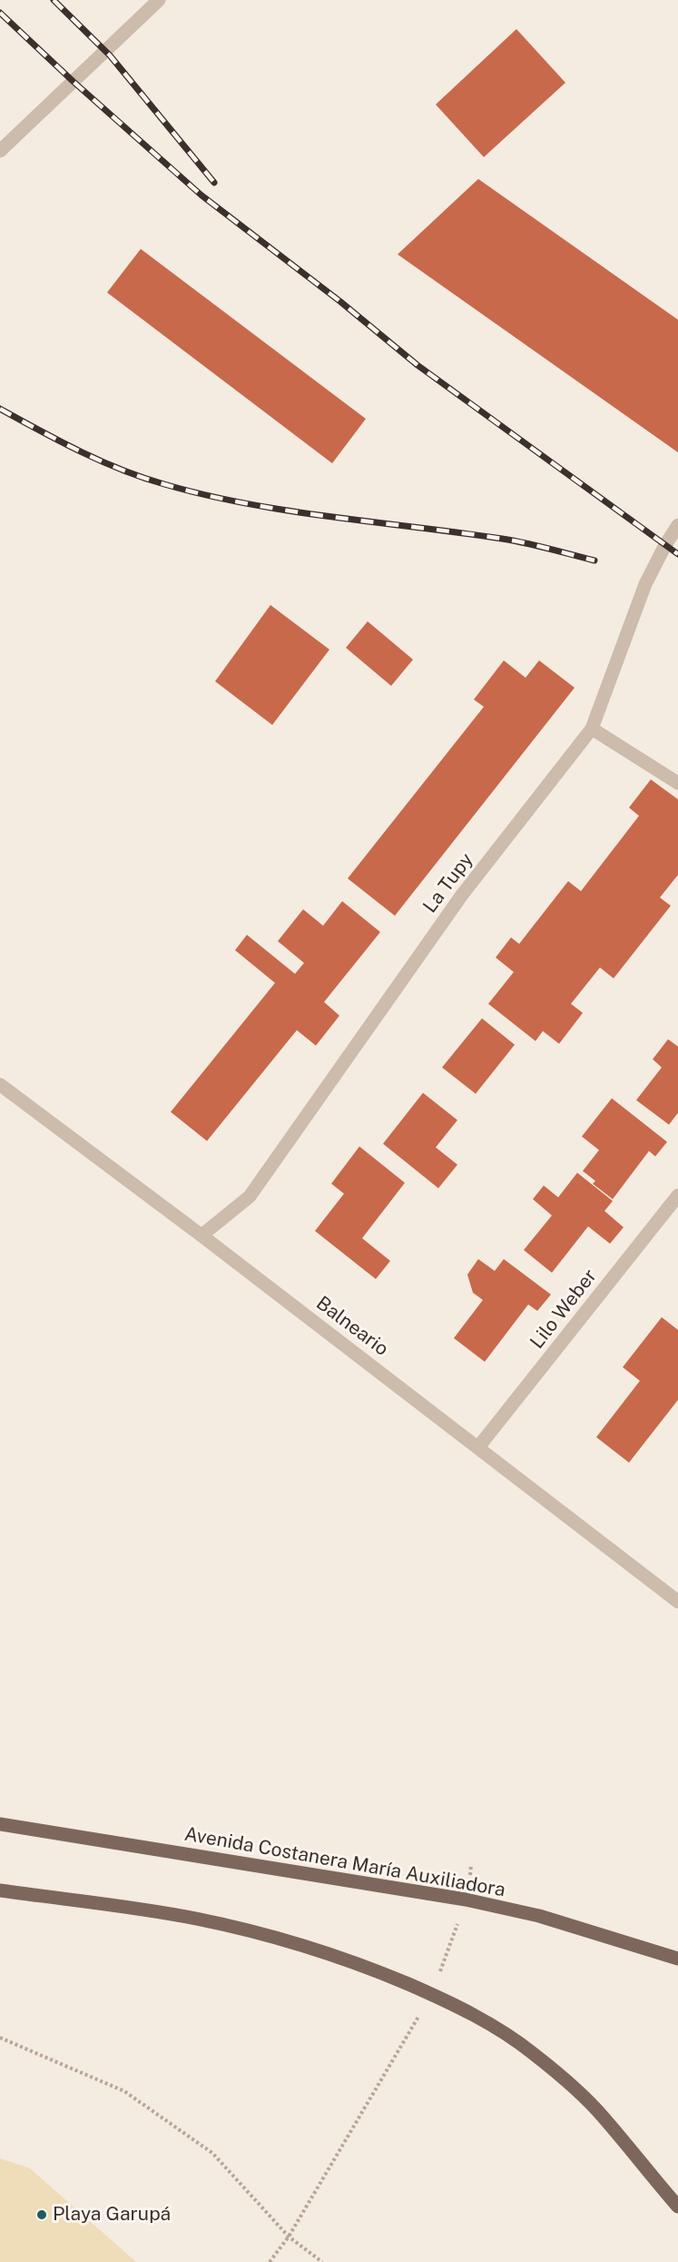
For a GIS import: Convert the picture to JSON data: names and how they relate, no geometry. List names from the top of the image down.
{
  "streets": {
    "main road": ["Avenida Costanera María Auxiliadora"],
    "street": ["La Tupy", "Lilo Weber", "Balneario"]
  },
  "crossings": [
    ["La Tupy", "Balneario"],
    ["Lilo Weber", "Balneario"]
  ],
  "places": ["Playa Garupá"]
}
